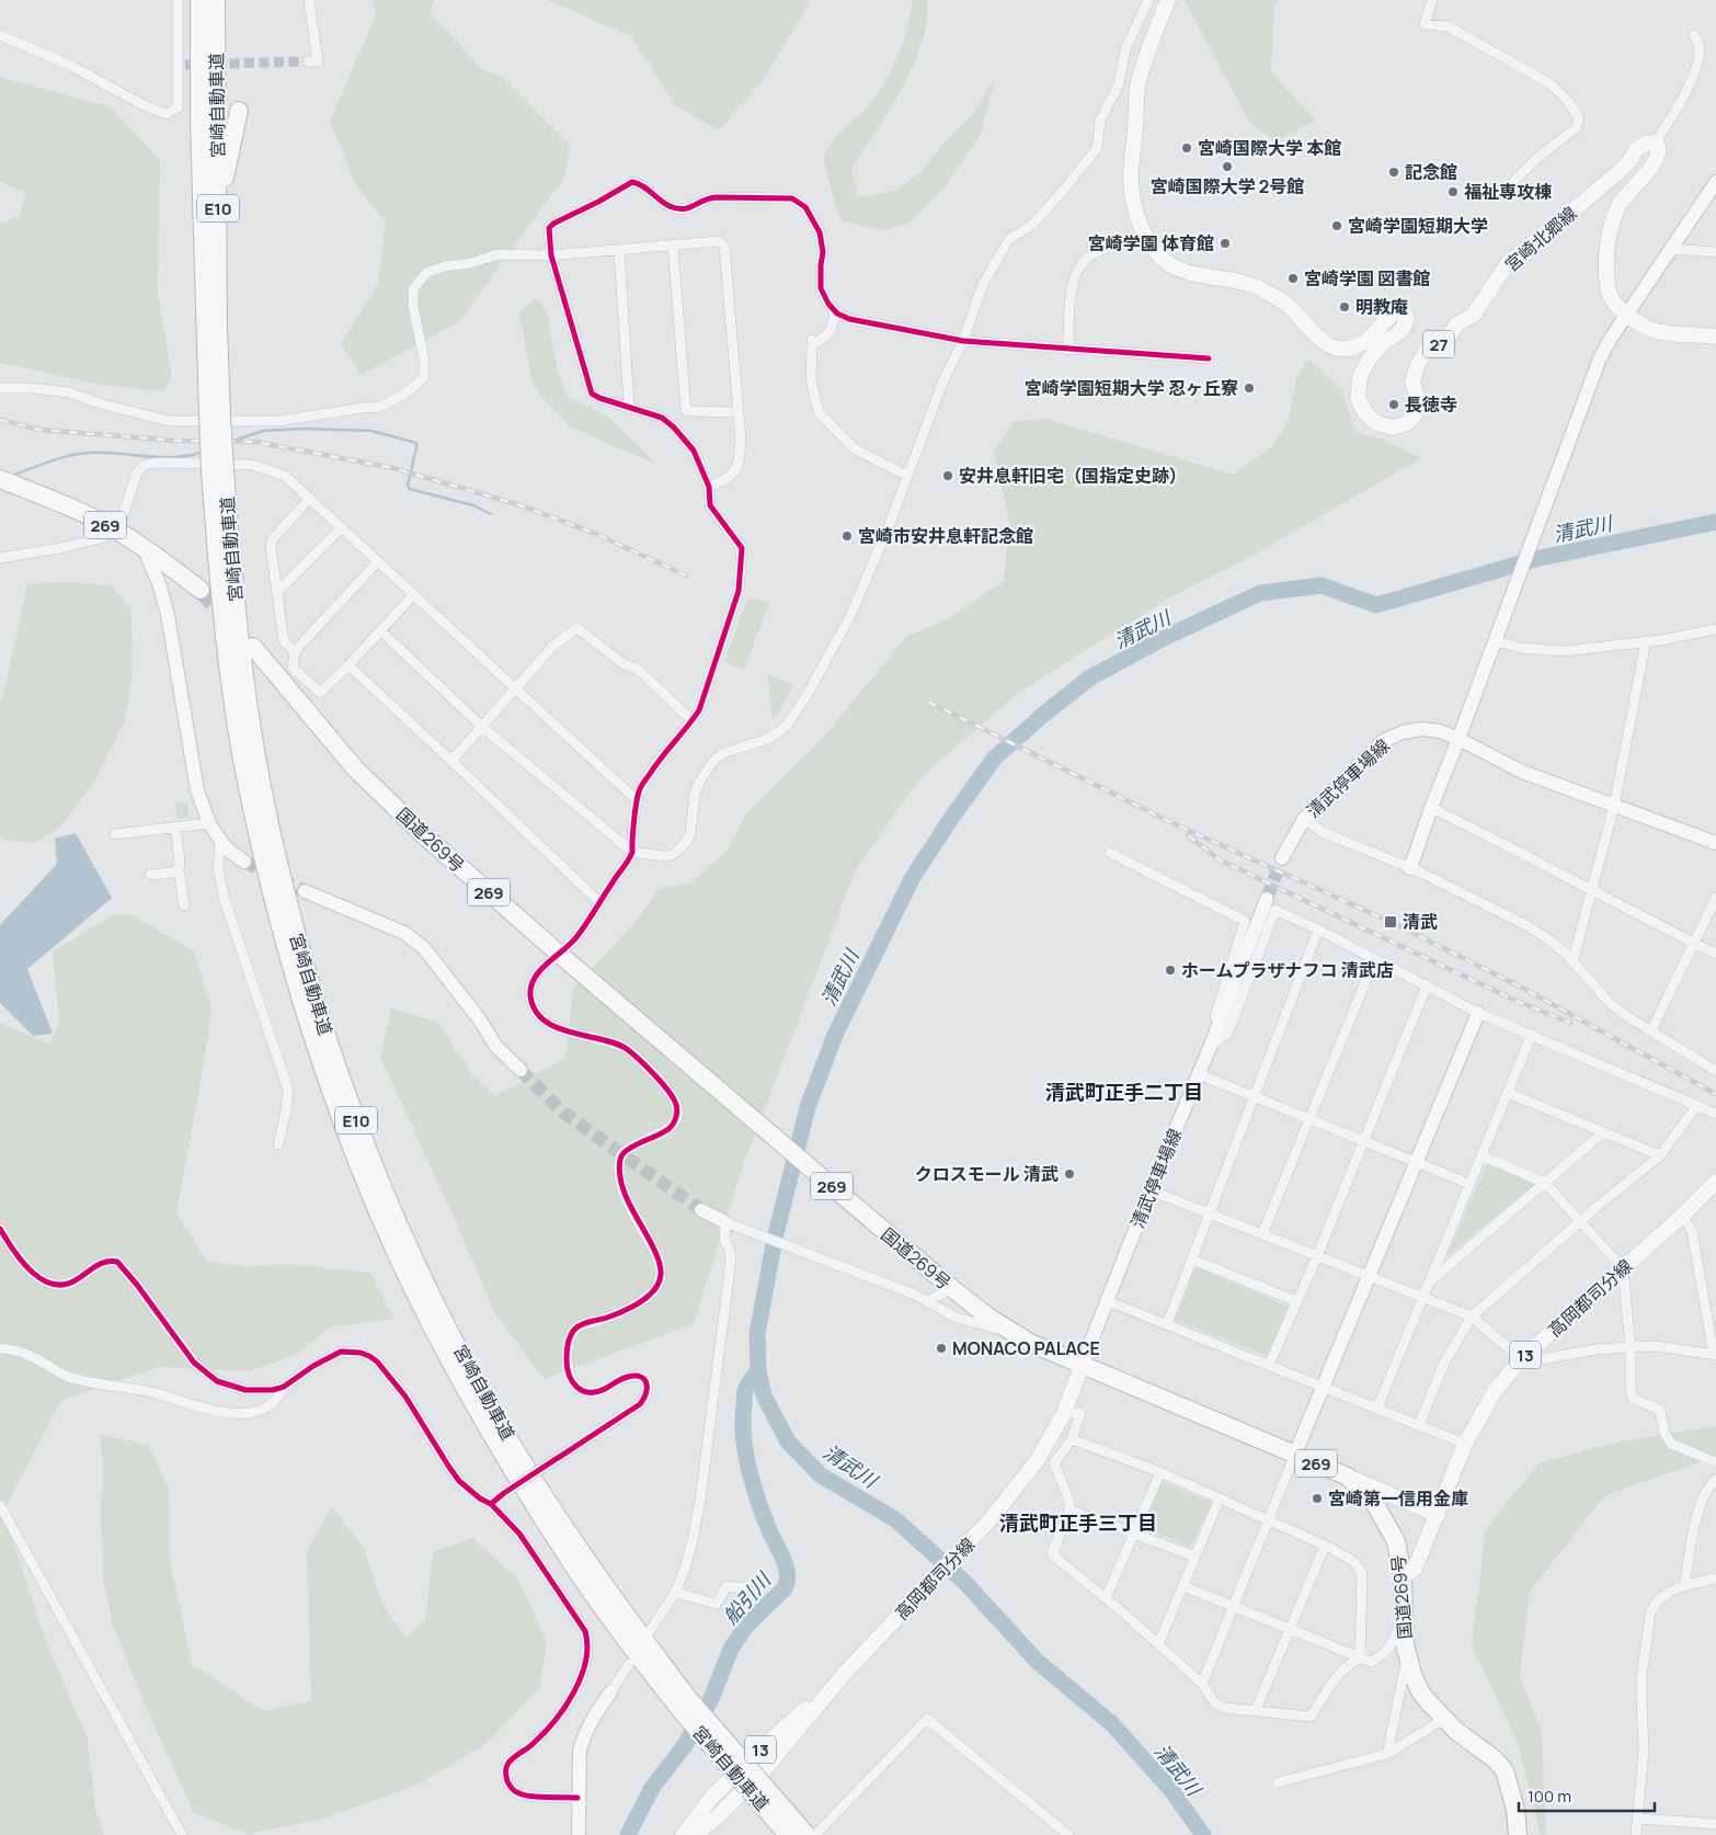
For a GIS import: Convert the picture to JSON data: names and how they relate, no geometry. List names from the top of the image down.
{
  "streets": {
    "highway": [
      "宮崎自動車道",
      "E10",
      "269",
      "国道269号"
    ],
    "main road": [
      "宮崎北郷線",
      "27",
      "高岡都司分線",
      "13"
    ],
    "street": ["清武停車場線"]
  },
  "crossings": [
    ["清武停車場線", "国道269号"],
    ["清武停車場線", "高岡都司分線"],
    ["国道269号", "高岡都司分線"]
  ],
  "districts": ["清武町正手二丁目", "清武町正手三丁目"],
  "water": ["清武川", "船引川"],
  "places": {
    "other": [
      "宮崎国際大学 本館",
      "宮崎国際大学 2号館",
      "記念館",
      "福祉専攻棟",
      "宮崎学園短期大学",
      "宮崎学園 体育館",
      "宮崎学園 図書館",
      "明教庵",
      "宮崎学園短期大学 忍ヶ丘寮",
      "長徳寺",
      "安井息軒旧宅（国指定史跡）",
      "宮崎市安井息軒記念館",
      "ホームプラザナフコ 清武店",
      "クロスモール 清武",
      "MONACO PALACE",
      "宮崎第一信用金庫"
    ],
    "transit": ["清武"]
  },
  "scale_bar": "100 m"
}
